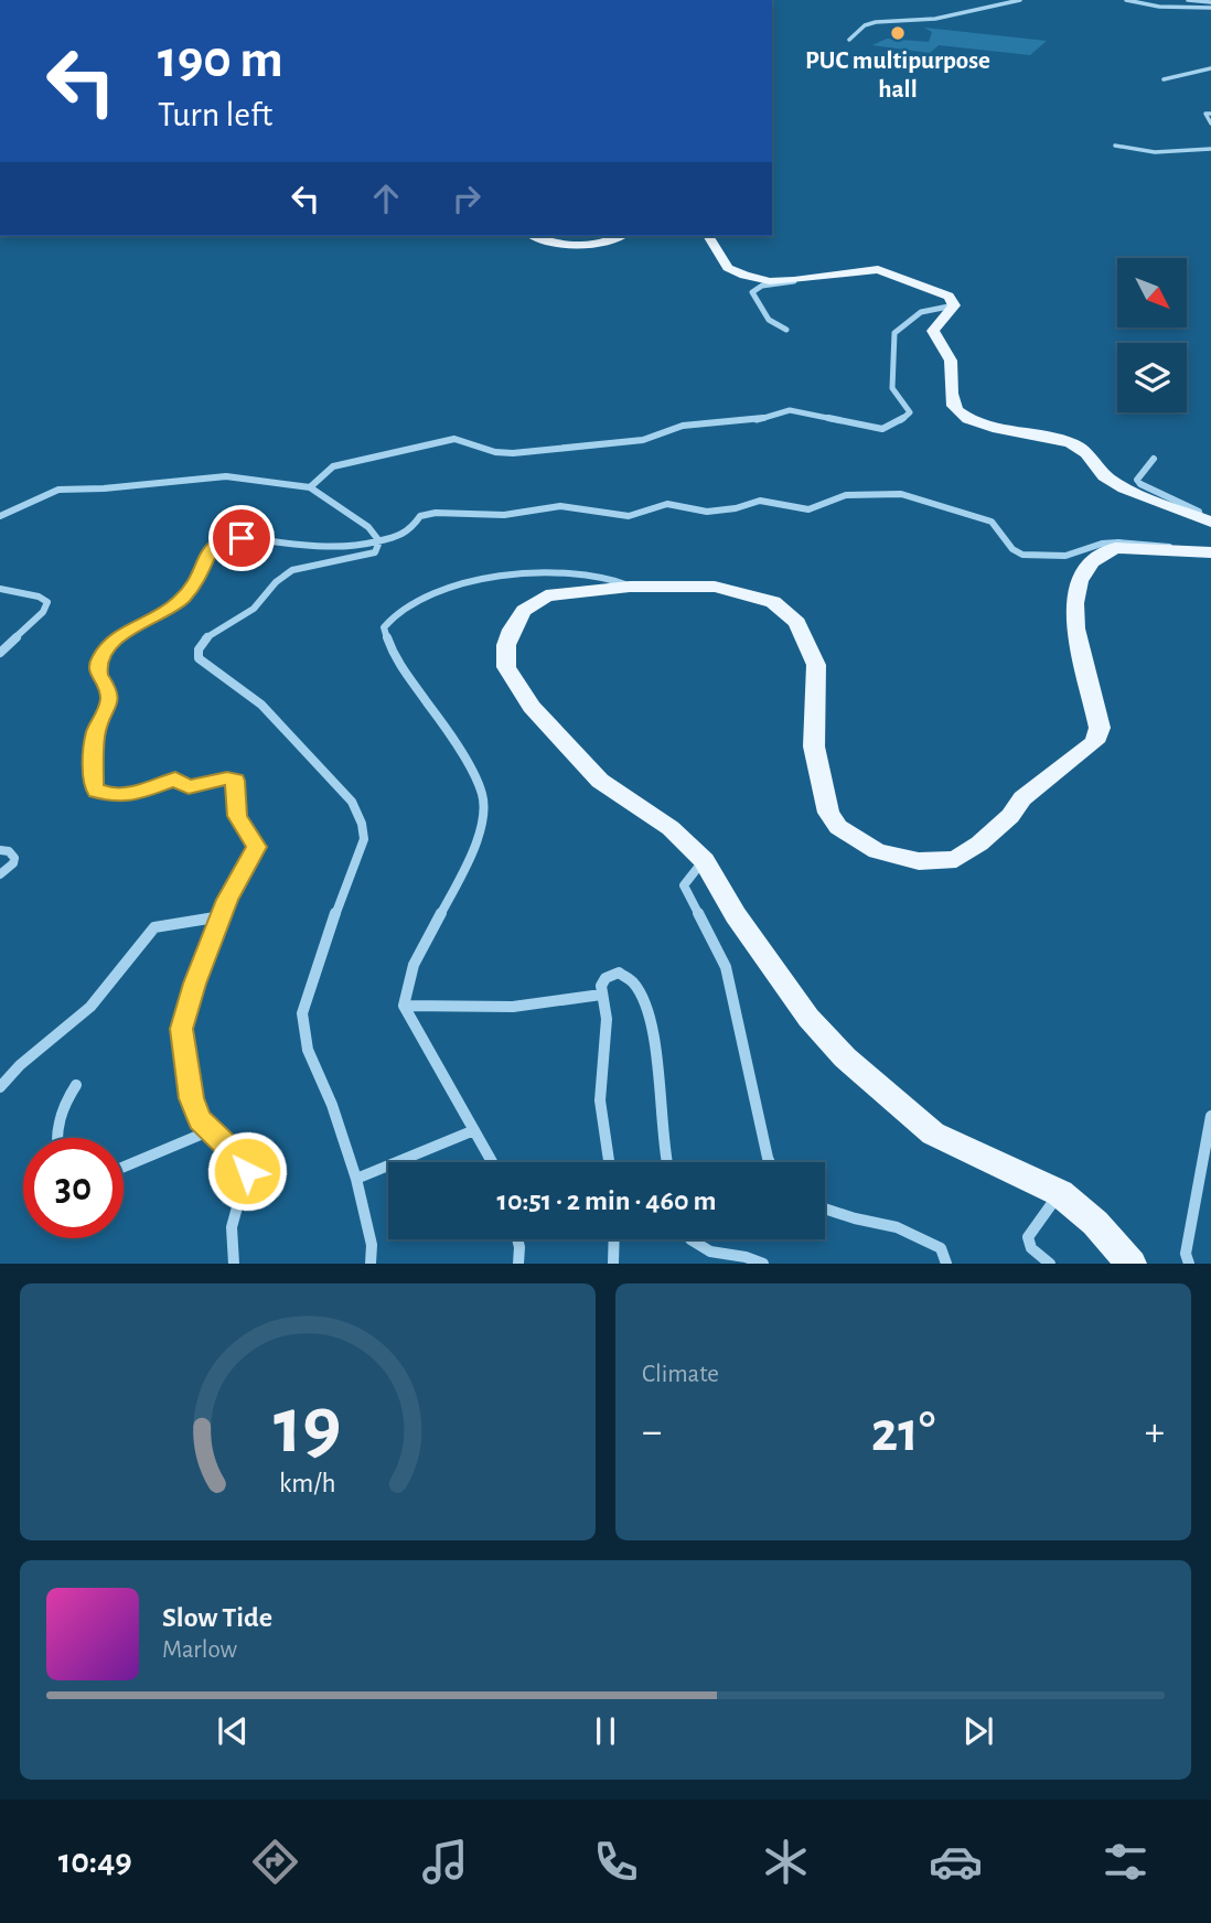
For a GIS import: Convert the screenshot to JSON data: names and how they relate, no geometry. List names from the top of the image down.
{
  "places": ["PUC multipurpose hall"],
  "north": "bottom right",
  "page": {
    "turn": ["190 m", "Turn left"],
    "limit": "30",
    "trip": "10:51 · 2 min · 460 m",
    "tile": "Climate",
    "heat": ["−", "21°", "+"],
    "song": ["Slow Tide", "Marlow"],
    "tabs": "10:49",
    "gauge": ["19", "km/h"]
  }
}
